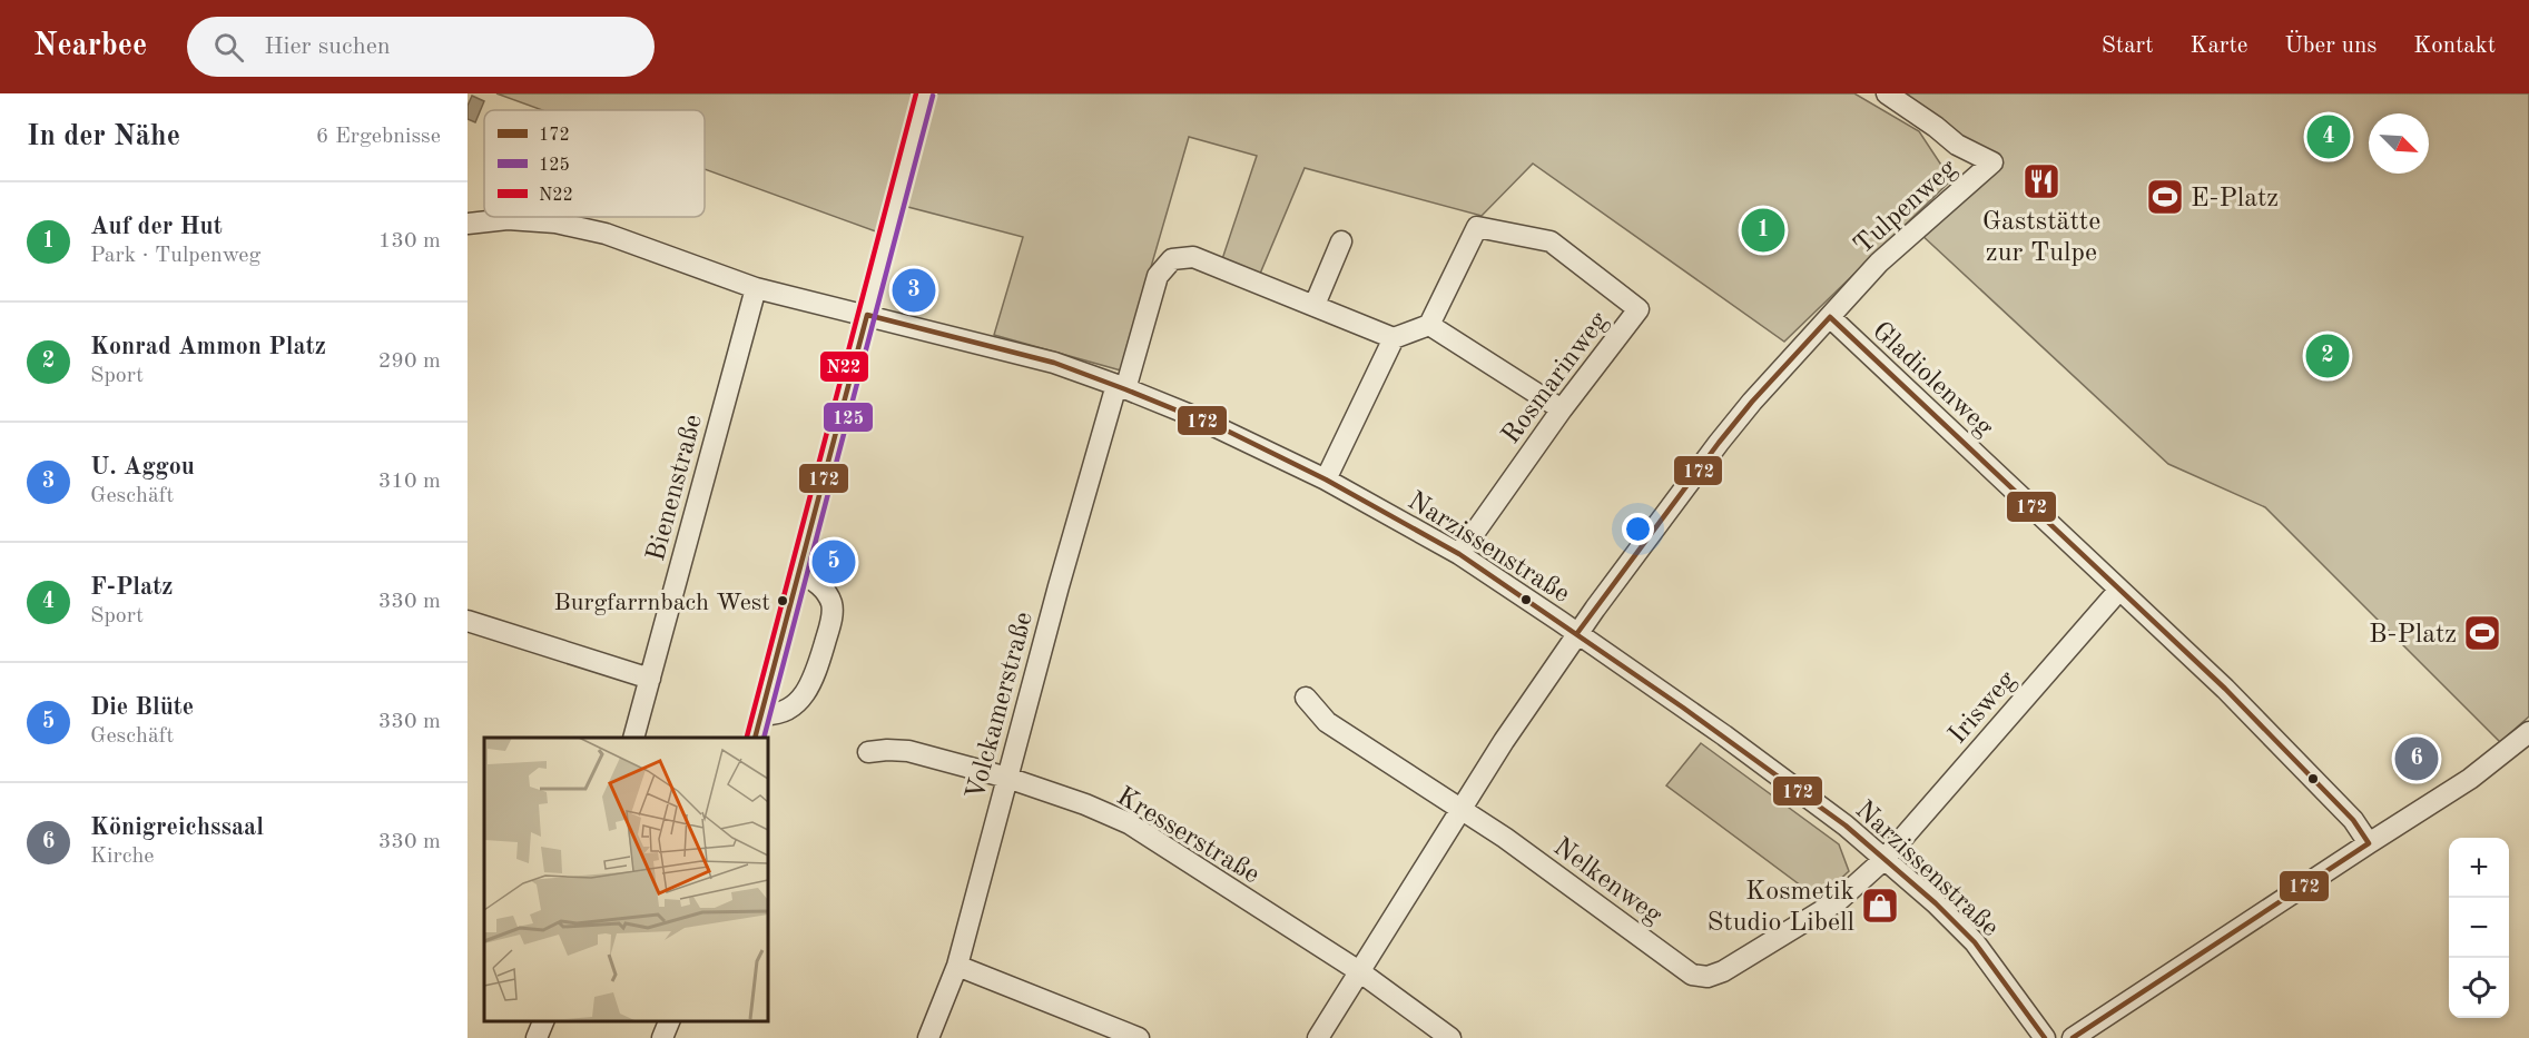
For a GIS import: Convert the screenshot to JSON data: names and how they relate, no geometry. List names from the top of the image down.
{
  "streets": {
    "street": [
      "Tulpenweg",
      "Rosmarinweg",
      "Gladiolenweg",
      "Bienenstraße",
      "Narzissenstraße",
      "Volckamerstraße",
      "Irisweg",
      "Kresserstraße",
      "Nelkenweg"
    ]
  },
  "crossings": [
    ["Tulpenweg", "Gladiolenweg"],
    ["Tulpenweg", "Narzissenstraße"],
    ["Tulpenweg", "Kresserstraße"],
    ["Tulpenweg", "Nelkenweg"],
    ["Rosmarinweg", "Narzissenstraße"],
    ["Gladiolenweg", "Irisweg"],
    ["Bienenstraße", "Narzissenstraße"],
    ["Narzissenstraße", "Volckamerstraße"],
    ["Narzissenstraße", "Irisweg"],
    ["Narzissenstraße", "Nelkenweg"],
    ["Volckamerstraße", "Kresserstraße"],
    ["Irisweg", "Nelkenweg"]
  ],
  "places": {
    "restaurant": ["Gaststätte zur Tulpe"],
    "sports": ["E-Platz", "B-Platz"],
    "other": ["Burgfarrnbach West"],
    "shop": ["Kosmetik Studio Libell"]
  },
  "lines": ["transit line N22", "transit line 125", "transit line 172"],
  "legend": ["172", "125", "N22"],
  "north": "bottom right",
  "page": {
    "header": "Nearbee",
    "search": "Hier suchen",
    "nav": [
      "Start",
      "Karte",
      "Über uns",
      "Kontakt"
    ],
    "heading": ["In der Nähe", "6 Ergebnisse"],
    "pins": [
      "4",
      "1",
      "3",
      "2",
      "5",
      "6"
    ],
    "list": [
      {
        "mark": "1",
        "name": "Auf der Hut",
        "note": "Park · Tulpenweg",
        "value": "130 m"
      },
      {
        "mark": "2",
        "name": "Konrad Ammon Platz",
        "note": "Sport",
        "value": "290 m"
      },
      {
        "mark": "3",
        "name": "U. Aggou",
        "note": "Geschäft",
        "value": "310 m"
      },
      {
        "mark": "4",
        "name": "F-Platz",
        "note": "Sport",
        "value": "330 m"
      },
      {
        "mark": "5",
        "name": "Die Blüte",
        "note": "Geschäft",
        "value": "330 m"
      },
      {
        "mark": "6",
        "name": "Königreichssaal",
        "note": "Kirche",
        "value": "330 m"
      }
    ],
    "map_buttons": ["+", "−"]
  }
}
